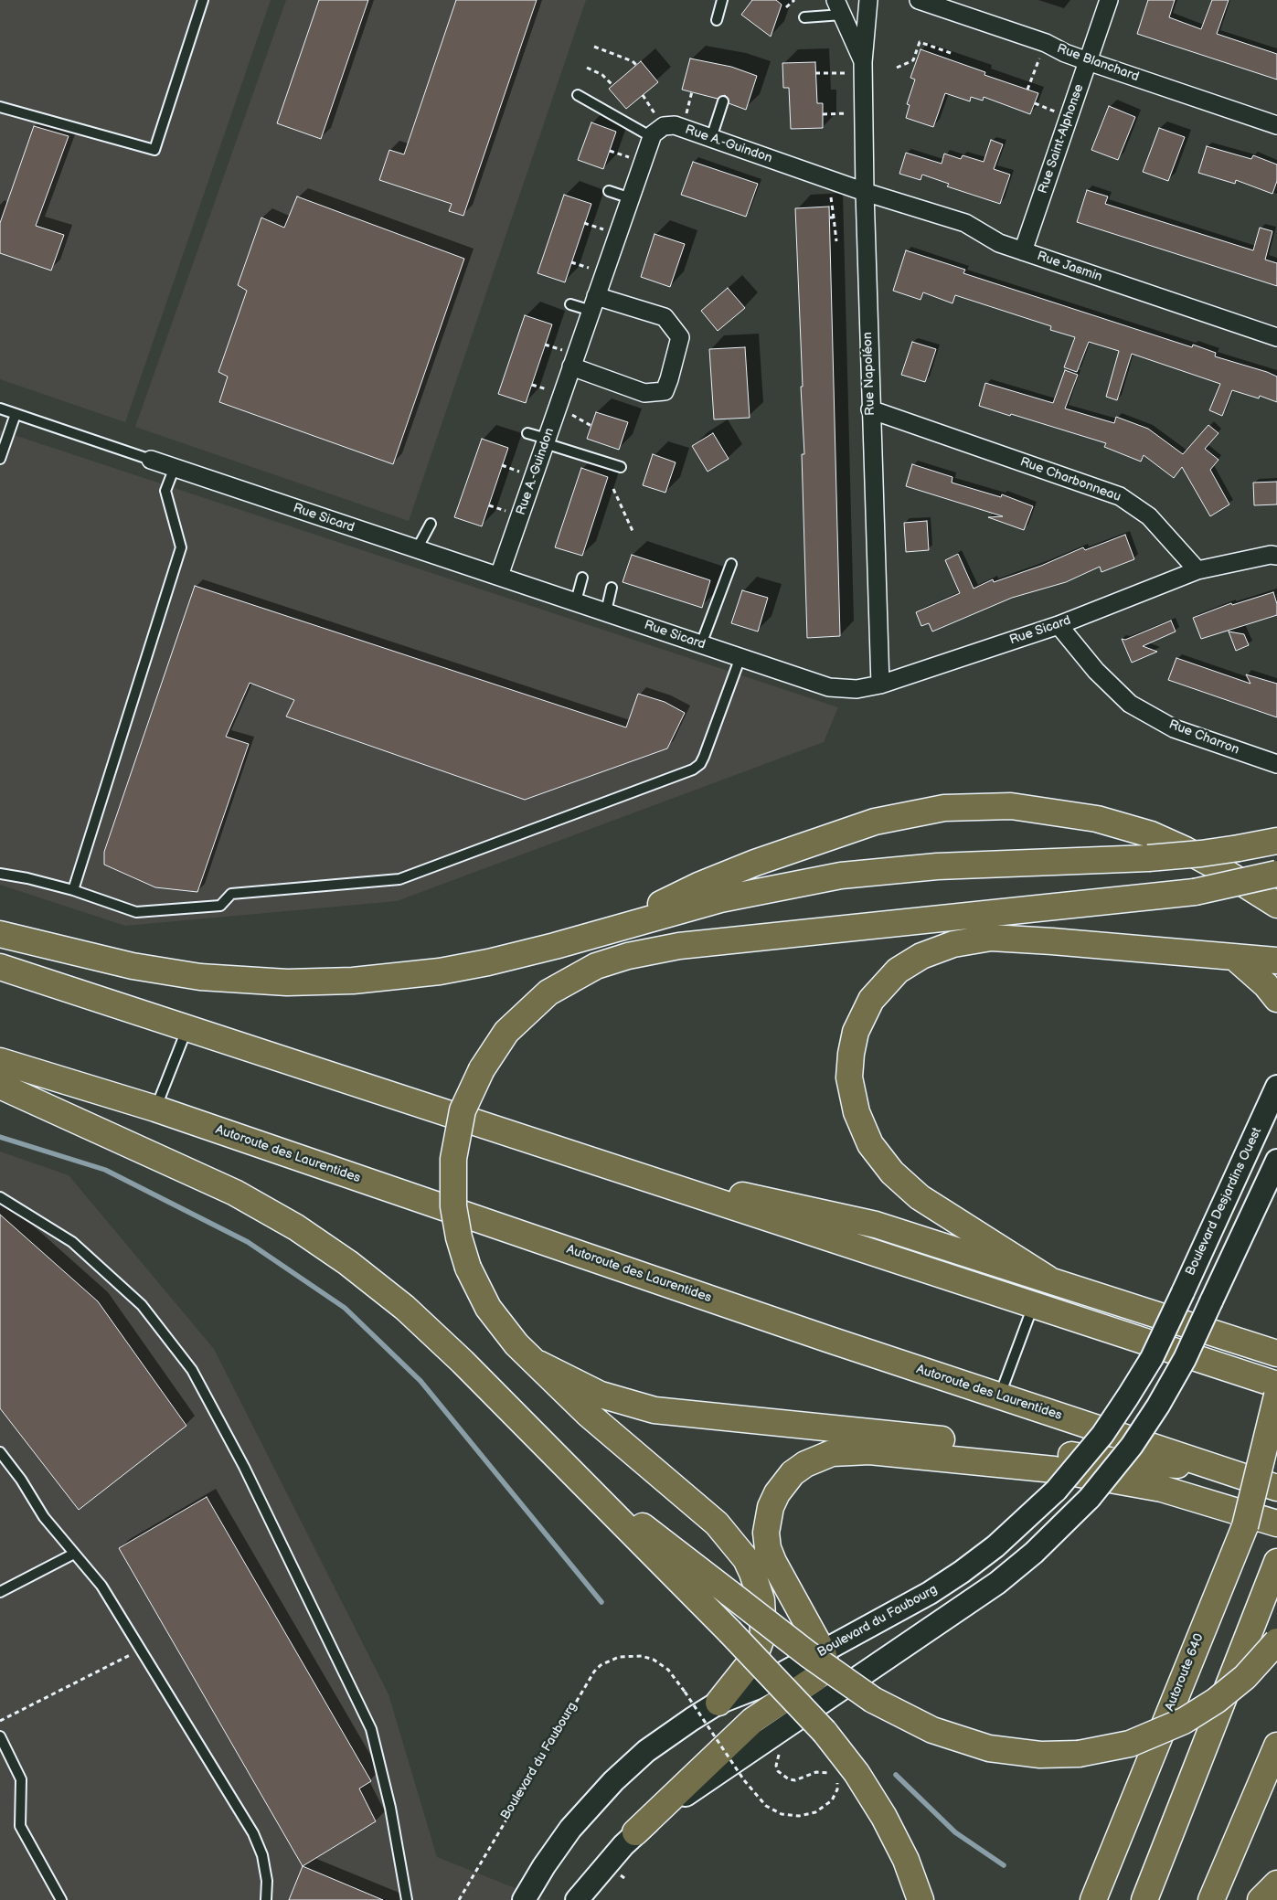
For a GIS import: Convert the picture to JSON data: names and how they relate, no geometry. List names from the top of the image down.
{
  "streets": {
    "highway": ["Autoroute des Laurentides", "Autoroute 640"],
    "street": [
      "Rue Blanchard",
      "Rue Saint-Alphonse",
      "Rue A.-Guindon",
      "Rue Jasmin",
      "Rue Napoléon",
      "Rue Charbonneau",
      "Rue Sicard",
      "Rue Charron",
      "Boulevard Desjardins Ouest",
      "Boulevard du Faubourg"
    ]
  },
  "crossings": [
    ["Rue Blanchard", "Rue Saint-Alphonse"],
    ["Rue Saint-Alphonse", "Rue Jasmin"],
    ["Rue A.-Guindon", "Rue Jasmin"],
    ["Rue A.-Guindon", "Rue Napoléon"],
    ["Rue A.-Guindon", "Rue Sicard"],
    ["Rue Jasmin", "Rue Napoléon"],
    ["Rue Napoléon", "Rue Charbonneau"],
    ["Rue Napoléon", "Rue Sicard"],
    ["Rue Charbonneau", "Rue Sicard"],
    ["Rue Sicard", "Rue Charron"],
    ["Boulevard Desjardins Ouest", "Boulevard du Faubourg"]
  ]
}
